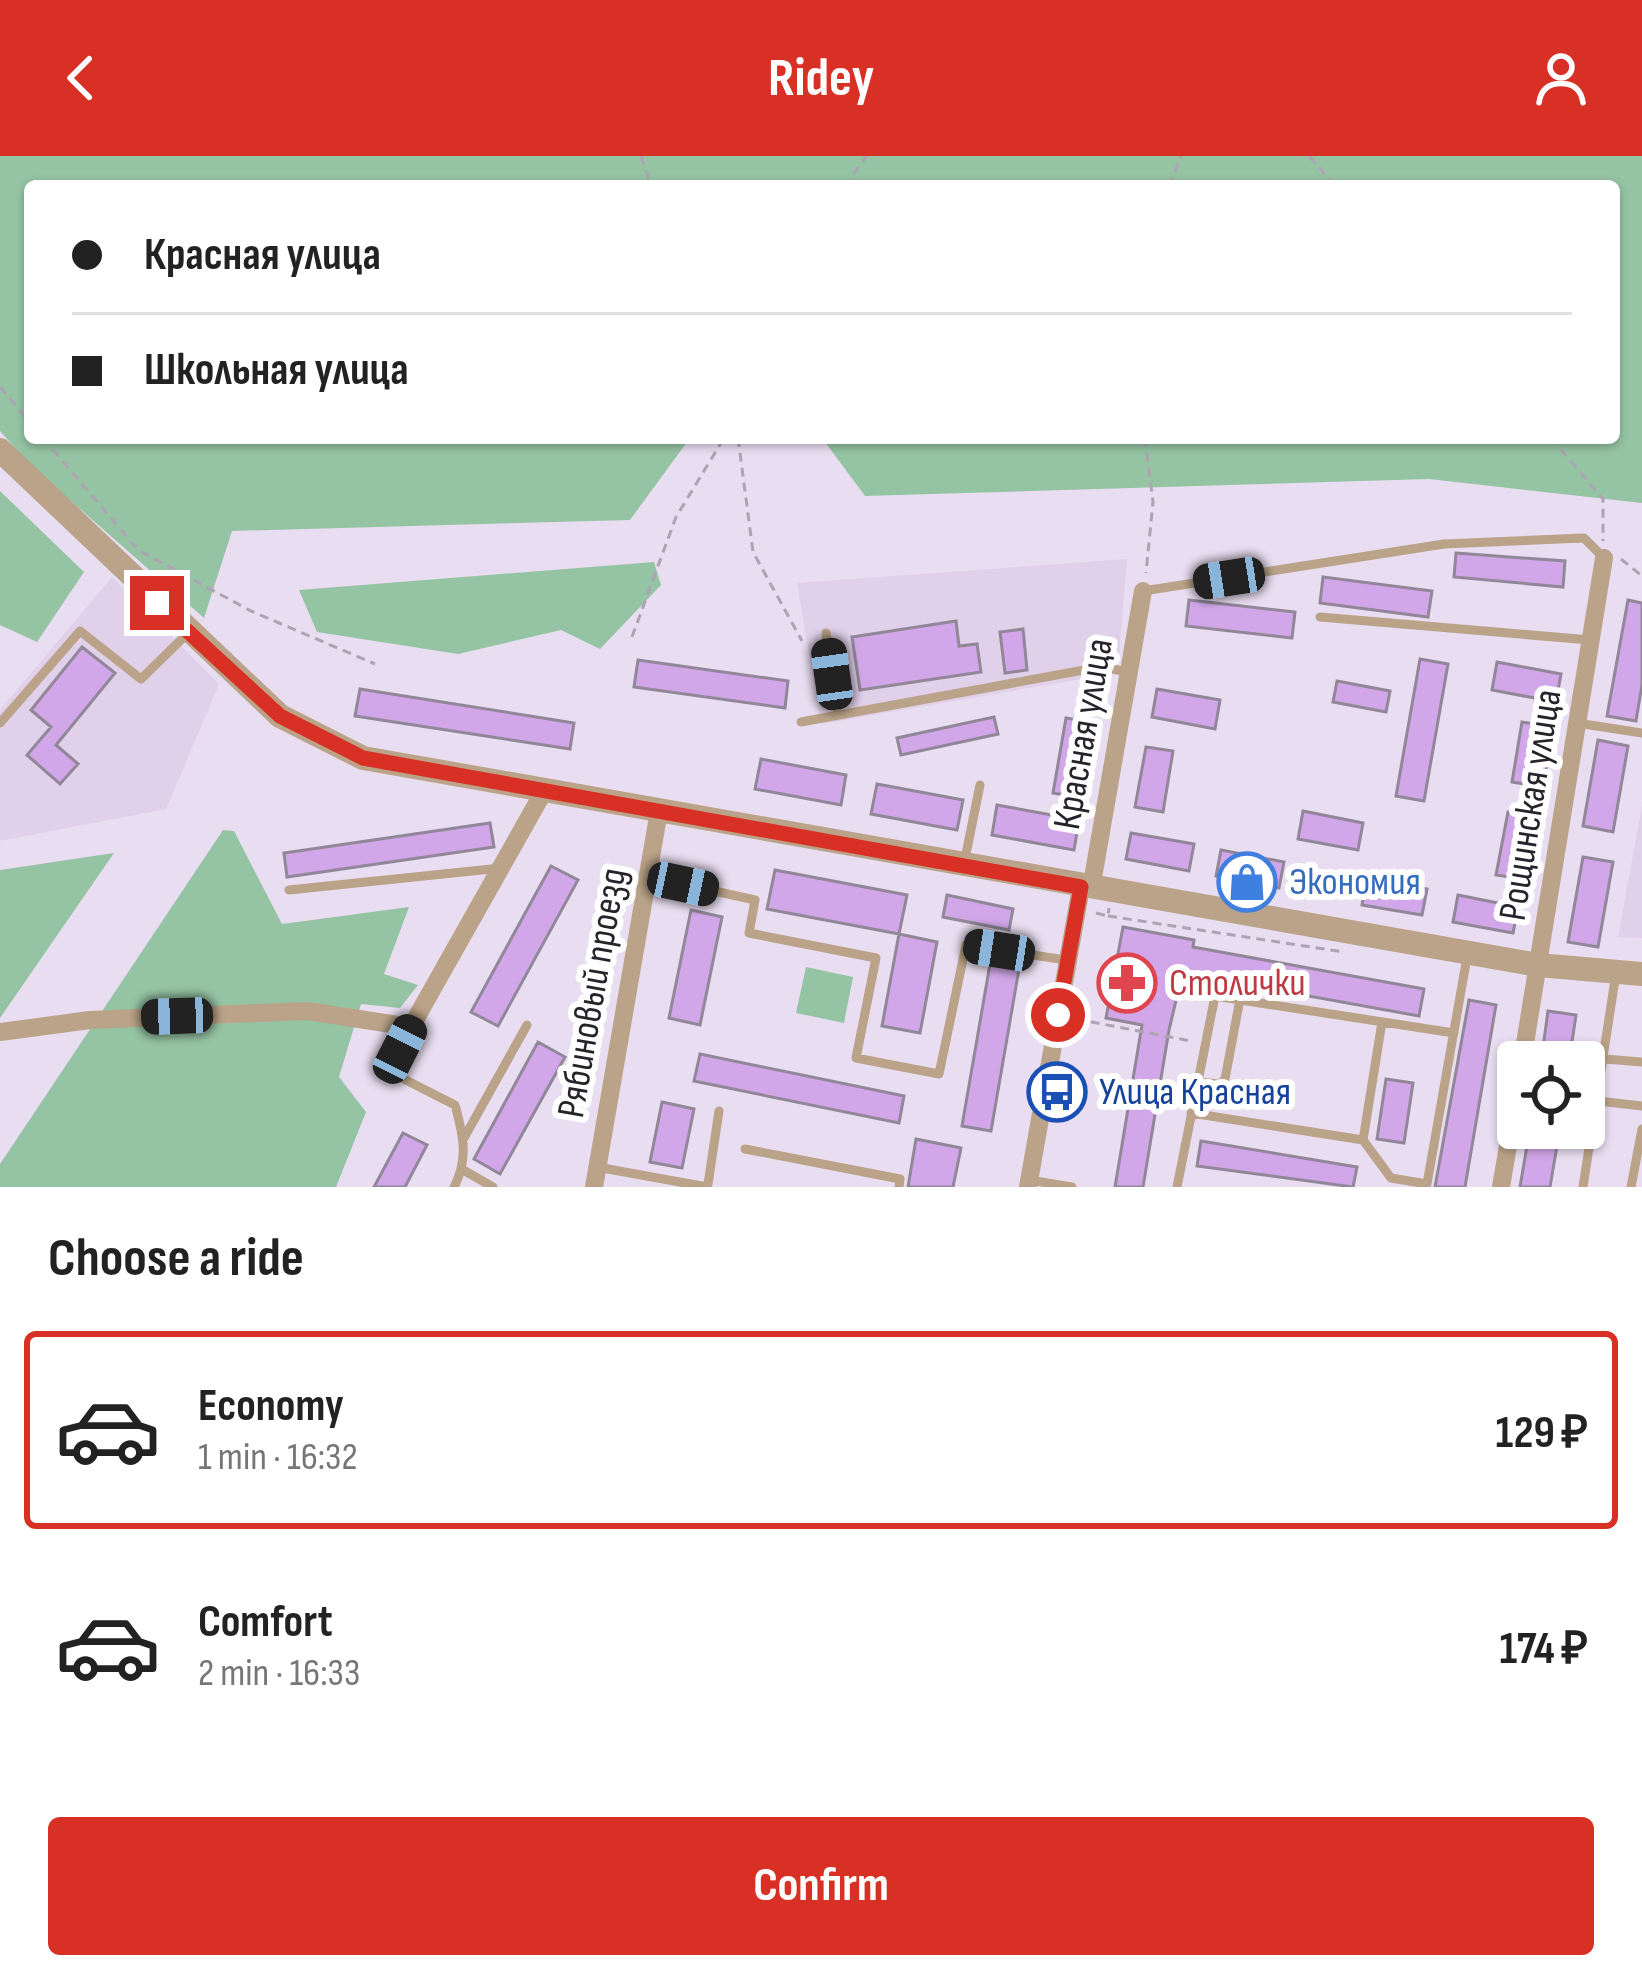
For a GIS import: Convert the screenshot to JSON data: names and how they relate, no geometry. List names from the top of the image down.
{
  "streets": {
    "street": ["Красная улица", "Рощинская улица", "Рябиновый проезд"]
  },
  "places": {
    "shop": ["Экономия"],
    "pharmacy": ["Столички"],
    "bus stop": ["Улица Красная"]
  },
  "page": {
    "header": "Ridey",
    "banner": ["Красная улица", "Школьная улица"],
    "heading": "Choose a ride",
    "list": [
      {
        "name": "Economy",
        "note": "1 min · 16:32",
        "value": "129 ₽"
      },
      {
        "name": "Comfort",
        "note": "2 min · 16:33",
        "value": "174 ₽"
      }
    ],
    "buttons": "Confirm"
  }
}
